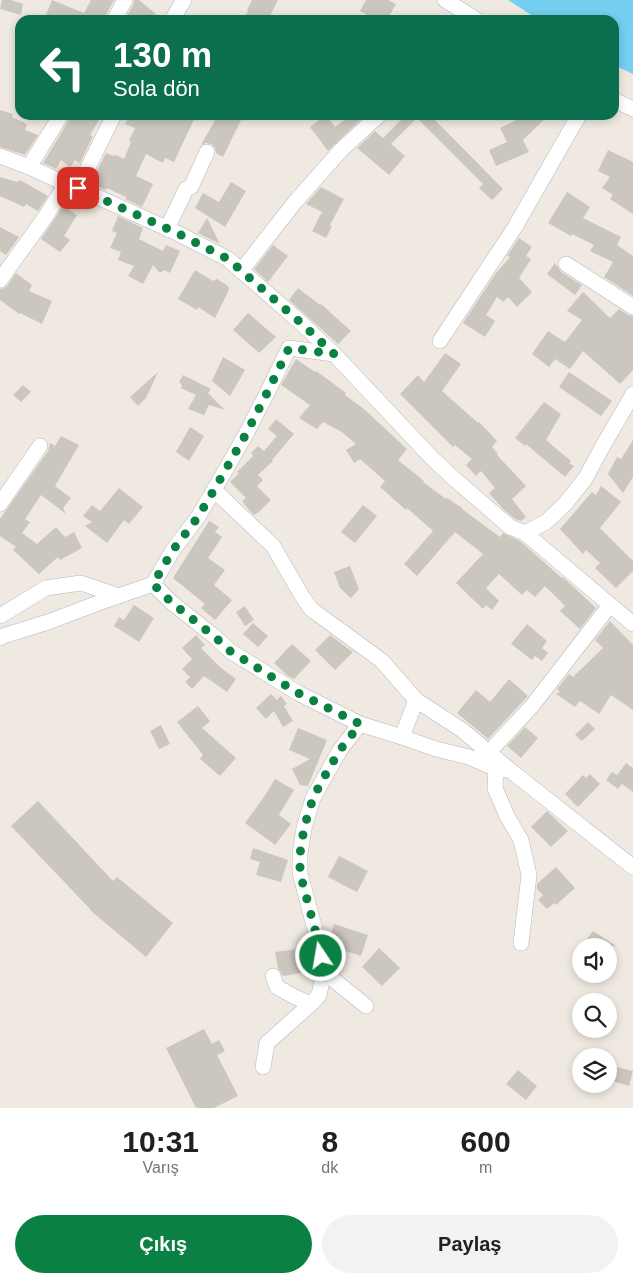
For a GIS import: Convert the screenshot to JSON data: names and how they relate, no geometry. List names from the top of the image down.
{
  "page": {
    "turn": ["130 m", "Sola dön"],
    "eta": [
      "10:31",
      "Varış",
      "8",
      "dk",
      "600",
      "m"
    ],
    "buttons": ["Çıkış", "Paylaş"]
  }
}
